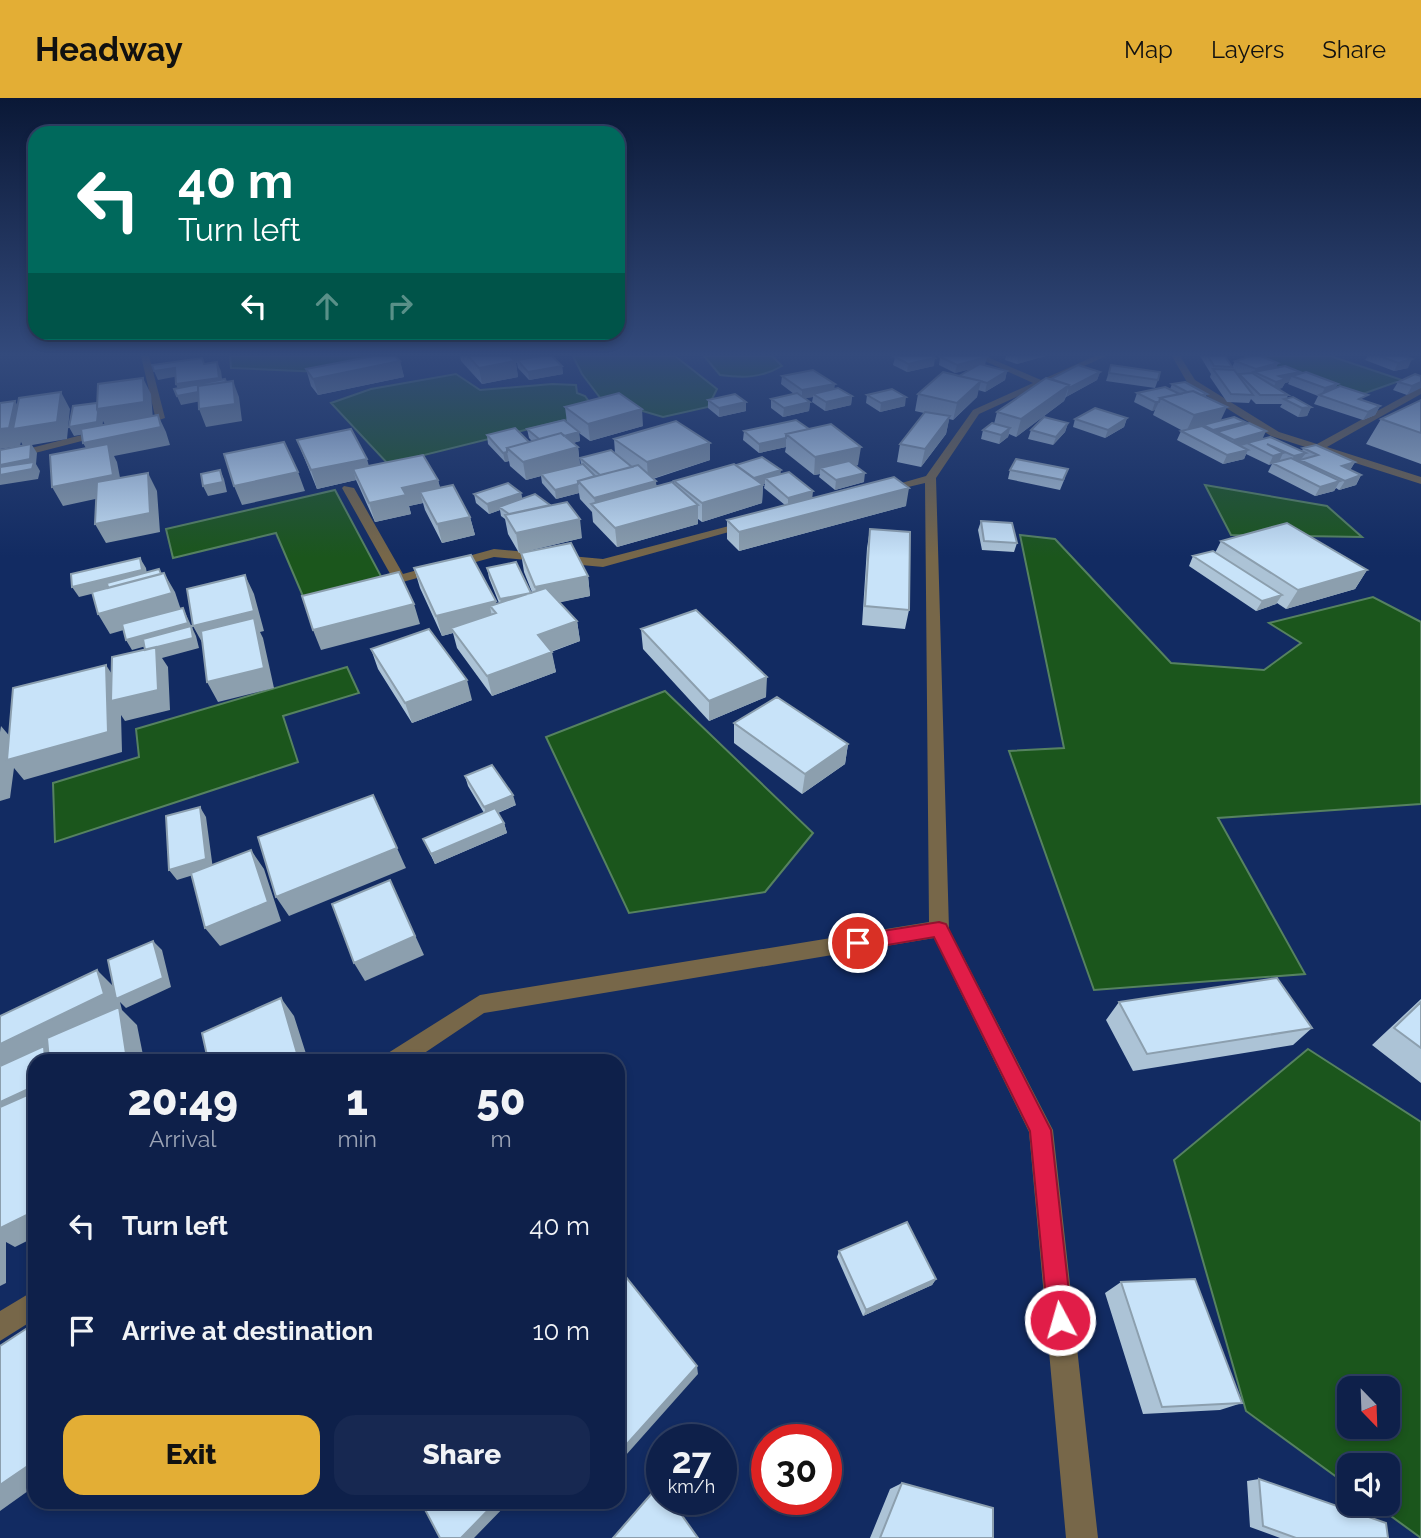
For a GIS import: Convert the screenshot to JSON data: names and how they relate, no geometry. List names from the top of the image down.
{
  "north": "bottom right",
  "page": {
    "header": "Headway",
    "nav": ["Map", "Layers", "Share"],
    "turn": ["40 m", "Turn left"],
    "eta": [
      "20:49",
      "Arrival",
      "1",
      "min",
      "50",
      "m"
    ],
    "list": [
      {
        "name": "Turn left",
        "value": "40 m"
      },
      {
        "name": "Arrive at destination",
        "value": "10 m"
      }
    ],
    "buttons": ["Exit", "Share"],
    "speed": "27 km/h",
    "limit": "30"
  }
}
